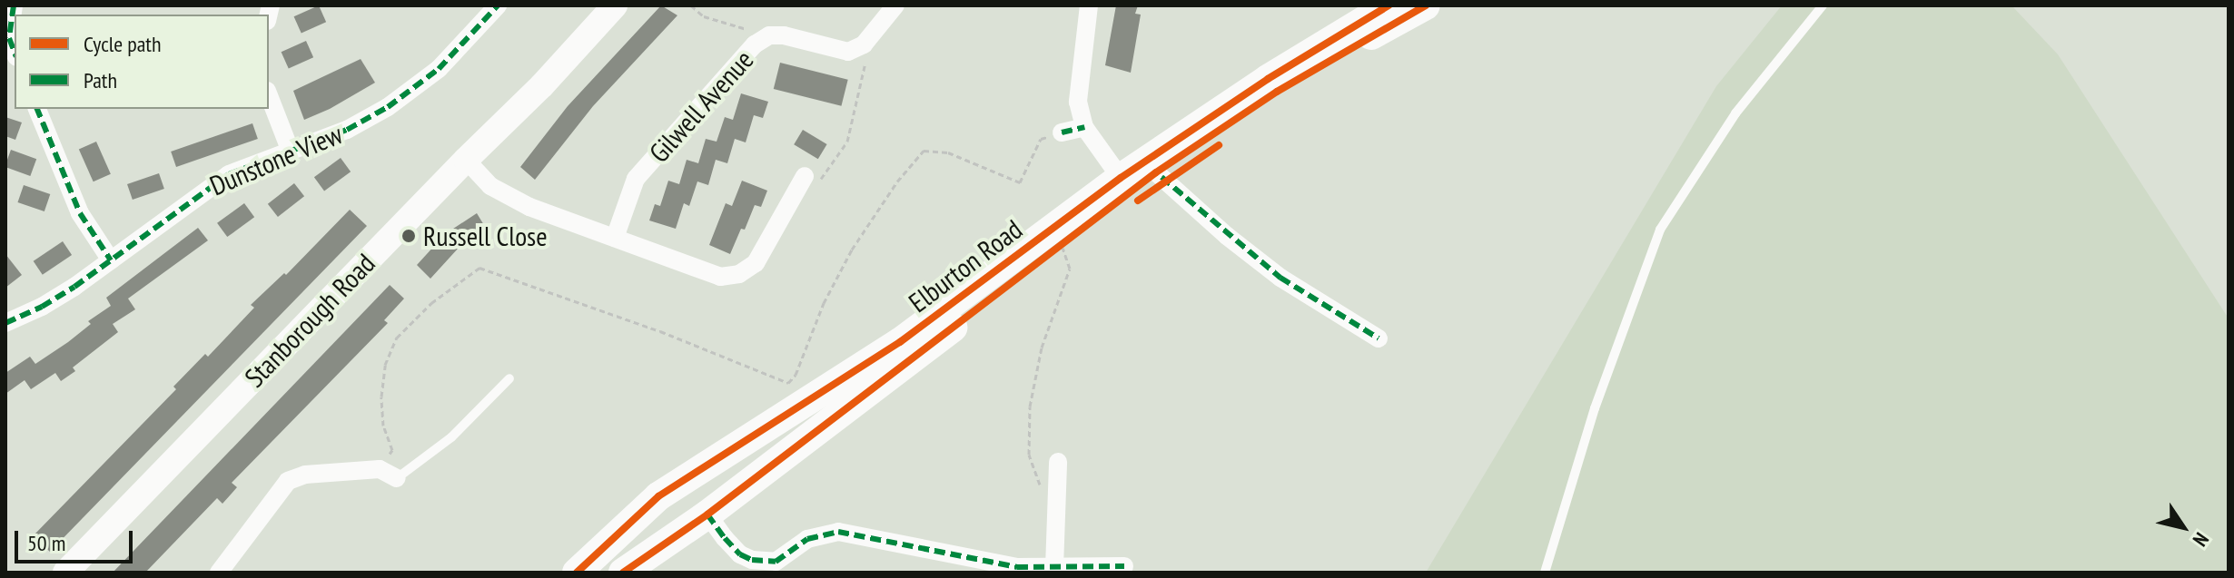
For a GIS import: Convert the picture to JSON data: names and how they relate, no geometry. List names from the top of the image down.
{
  "streets": {
    "main road": ["Elburton Road"],
    "street": ["Gilwell Avenue", "Dunstone View", "Stanborough Road"]
  },
  "places": ["Russell Close"],
  "legend": ["Cycle path", "Path"],
  "scale_bar": "50 m",
  "north": "bottom right"
}
